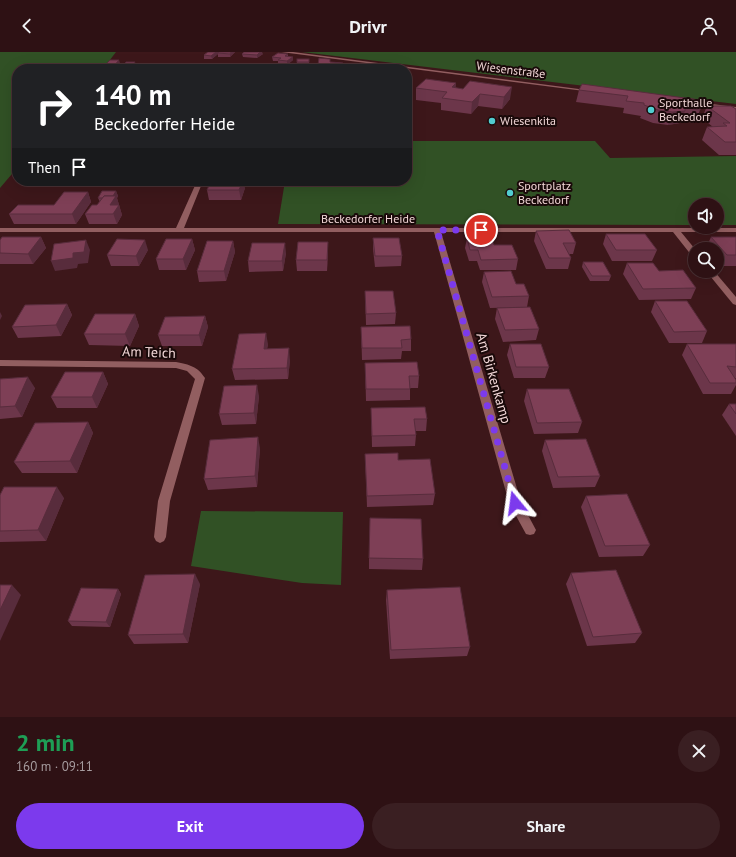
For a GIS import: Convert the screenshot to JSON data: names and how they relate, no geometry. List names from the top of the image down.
{
  "streets": {
    "street": [
      "Wiesenstraße",
      "Beckedorfer Heide",
      "Am Teich",
      "Am Birkenkamp"
    ]
  },
  "crossings": [
    ["Beckedorfer Heide", "Am Birkenkamp"]
  ],
  "places": ["Sporthalle Beckedorf", "Wiesenkita", "Sportplatz Beckedorf"],
  "page": {
    "header": "Drivr",
    "turn": ["140 m", "Beckedorfer Heide"],
    "then": "Then",
    "heading": ["2 min", "160 m · 09:11"],
    "buttons": ["Exit", "Share"]
  }
}
